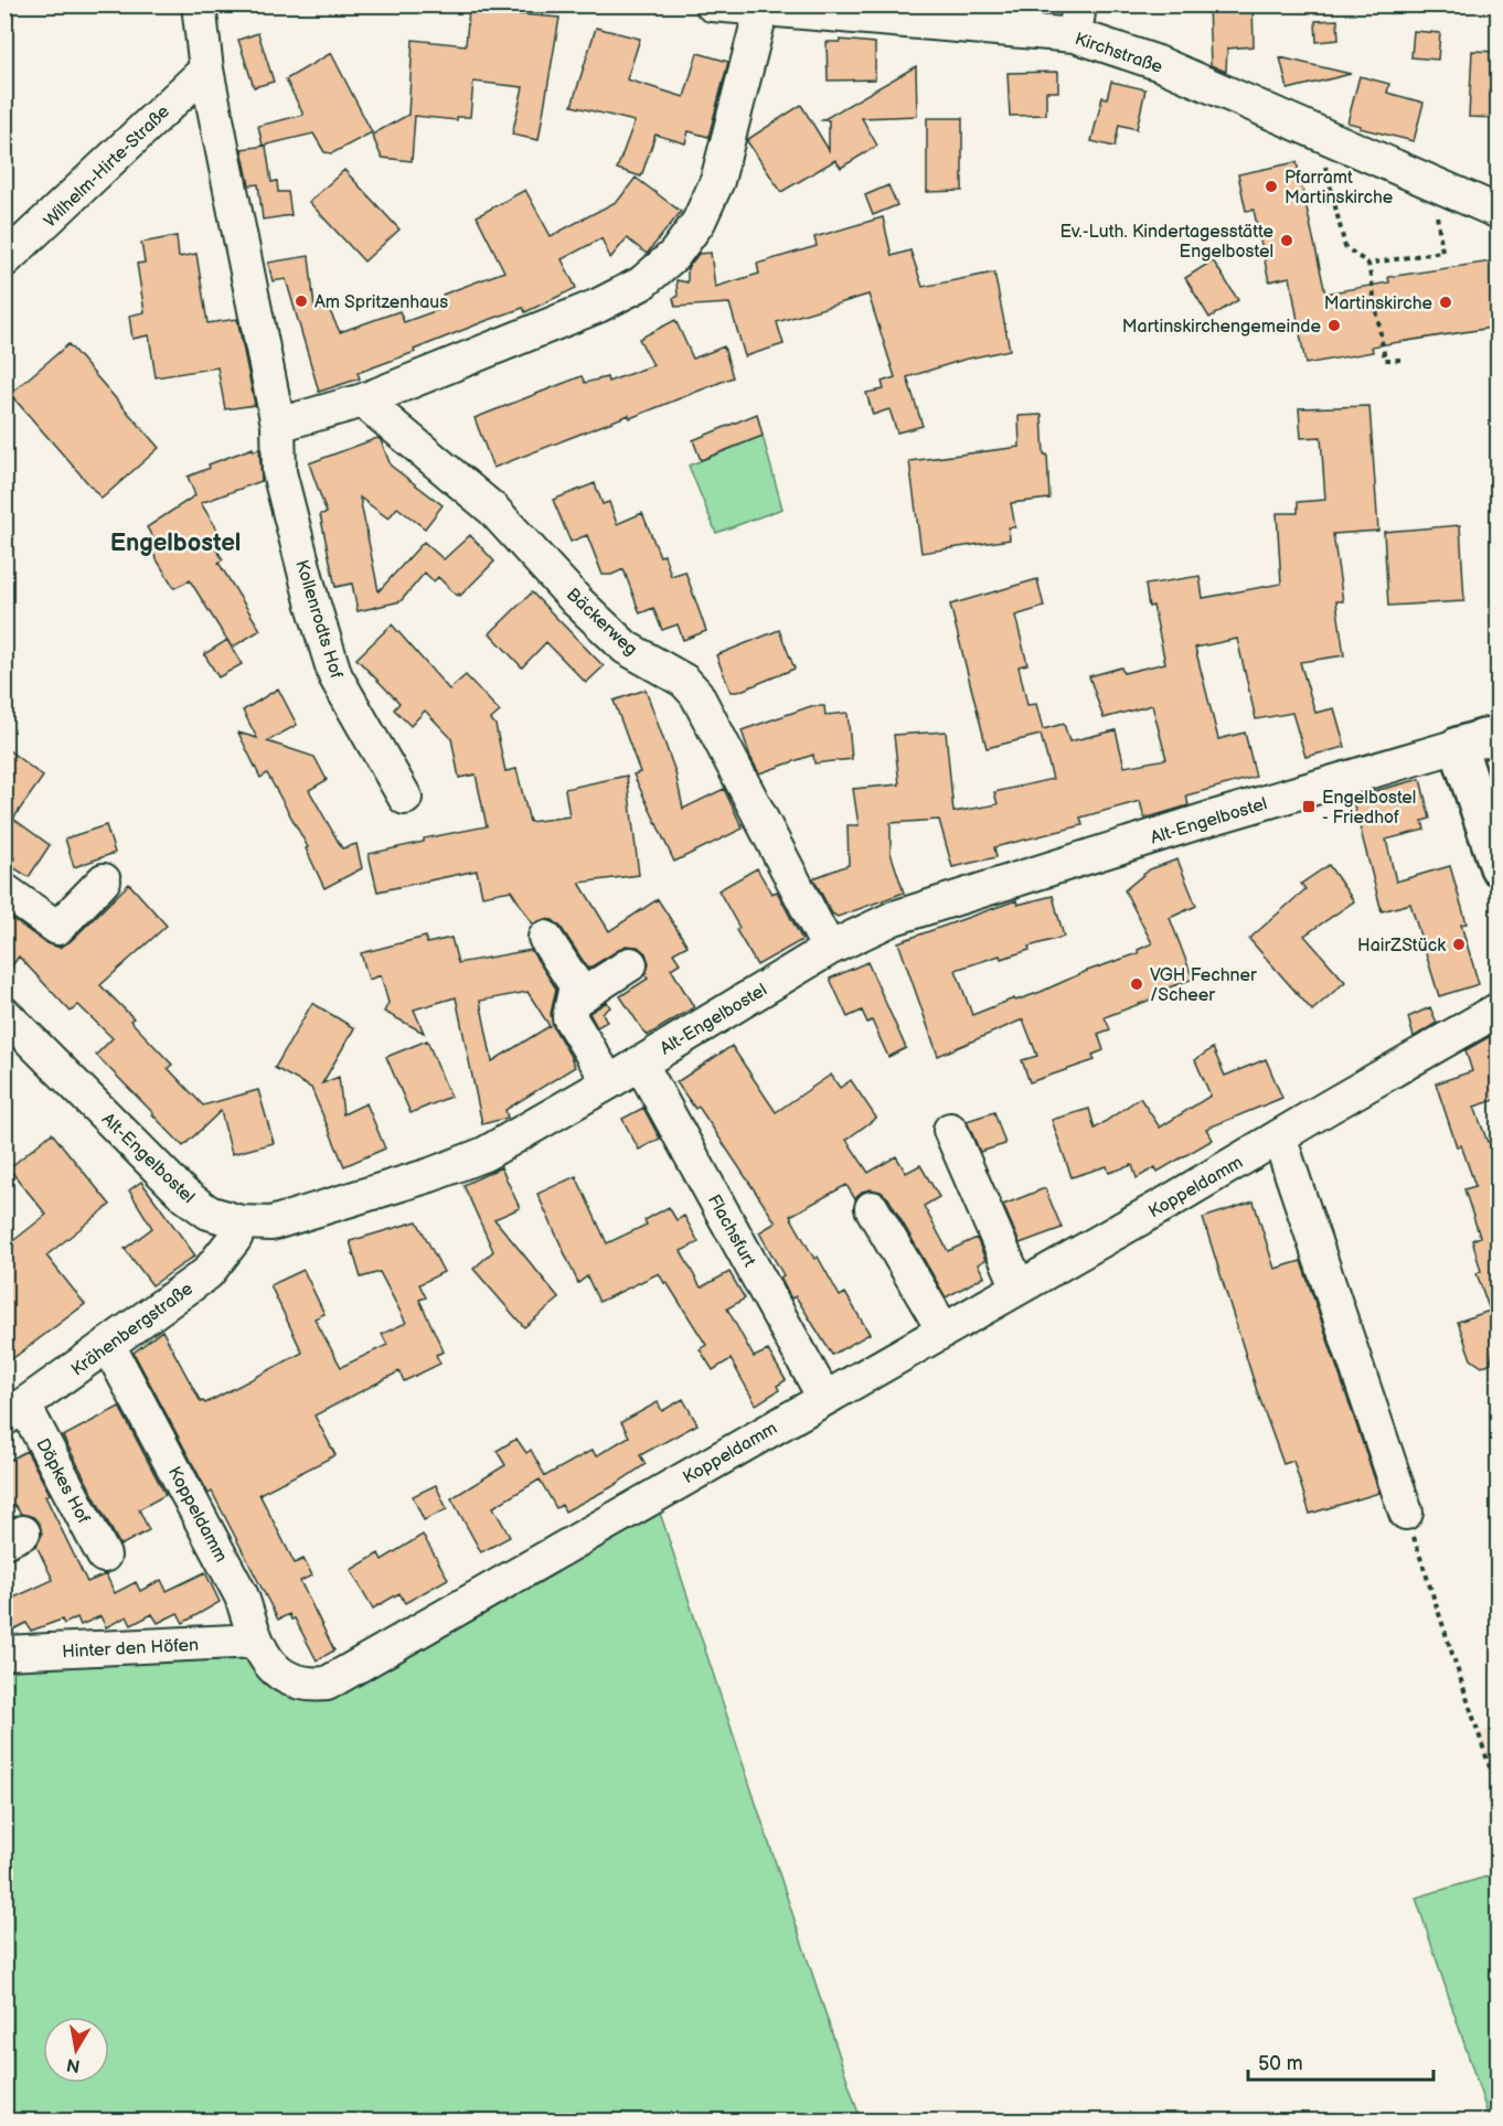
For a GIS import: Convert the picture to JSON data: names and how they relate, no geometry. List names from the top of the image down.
{
  "streets": {
    "main road": ["Alt-Engelbostel"],
    "street": [
      "Kirchstraße",
      "Wilhelm-Hirte-Straße",
      "Kollenrodts Hof",
      "Bäckerweg",
      "Koppeldamm",
      "Flachsfurt",
      "Krähenbergstraße",
      "Döpkes Hof",
      "Hinter den Höfen"
    ]
  },
  "crossings": [
    ["Bäckerweg", "Alt-Engelbostel"],
    ["Alt-Engelbostel", "Flachsfurt"],
    ["Alt-Engelbostel", "Krähenbergstraße"],
    ["Koppeldamm", "Flachsfurt"],
    ["Koppeldamm", "Krähenbergstraße"],
    ["Koppeldamm", "Hinter den Höfen"],
    ["Krähenbergstraße", "Döpkes Hof"]
  ],
  "districts": ["Engelbostel"],
  "places": {
    "other": [
      "Pfarramt Martinskirche",
      "Ev.-Luth. Kindertagesstätte Engelbostel",
      "Am Spritzenhaus",
      "Martinskirche",
      "Martinskirchengemeinde",
      "HairZStück",
      "VGH Fechner /Scheer"
    ],
    "transit": ["Engelbostel - Friedhof"]
  },
  "scale_bar": "50 m",
  "north": "bottom"
}
